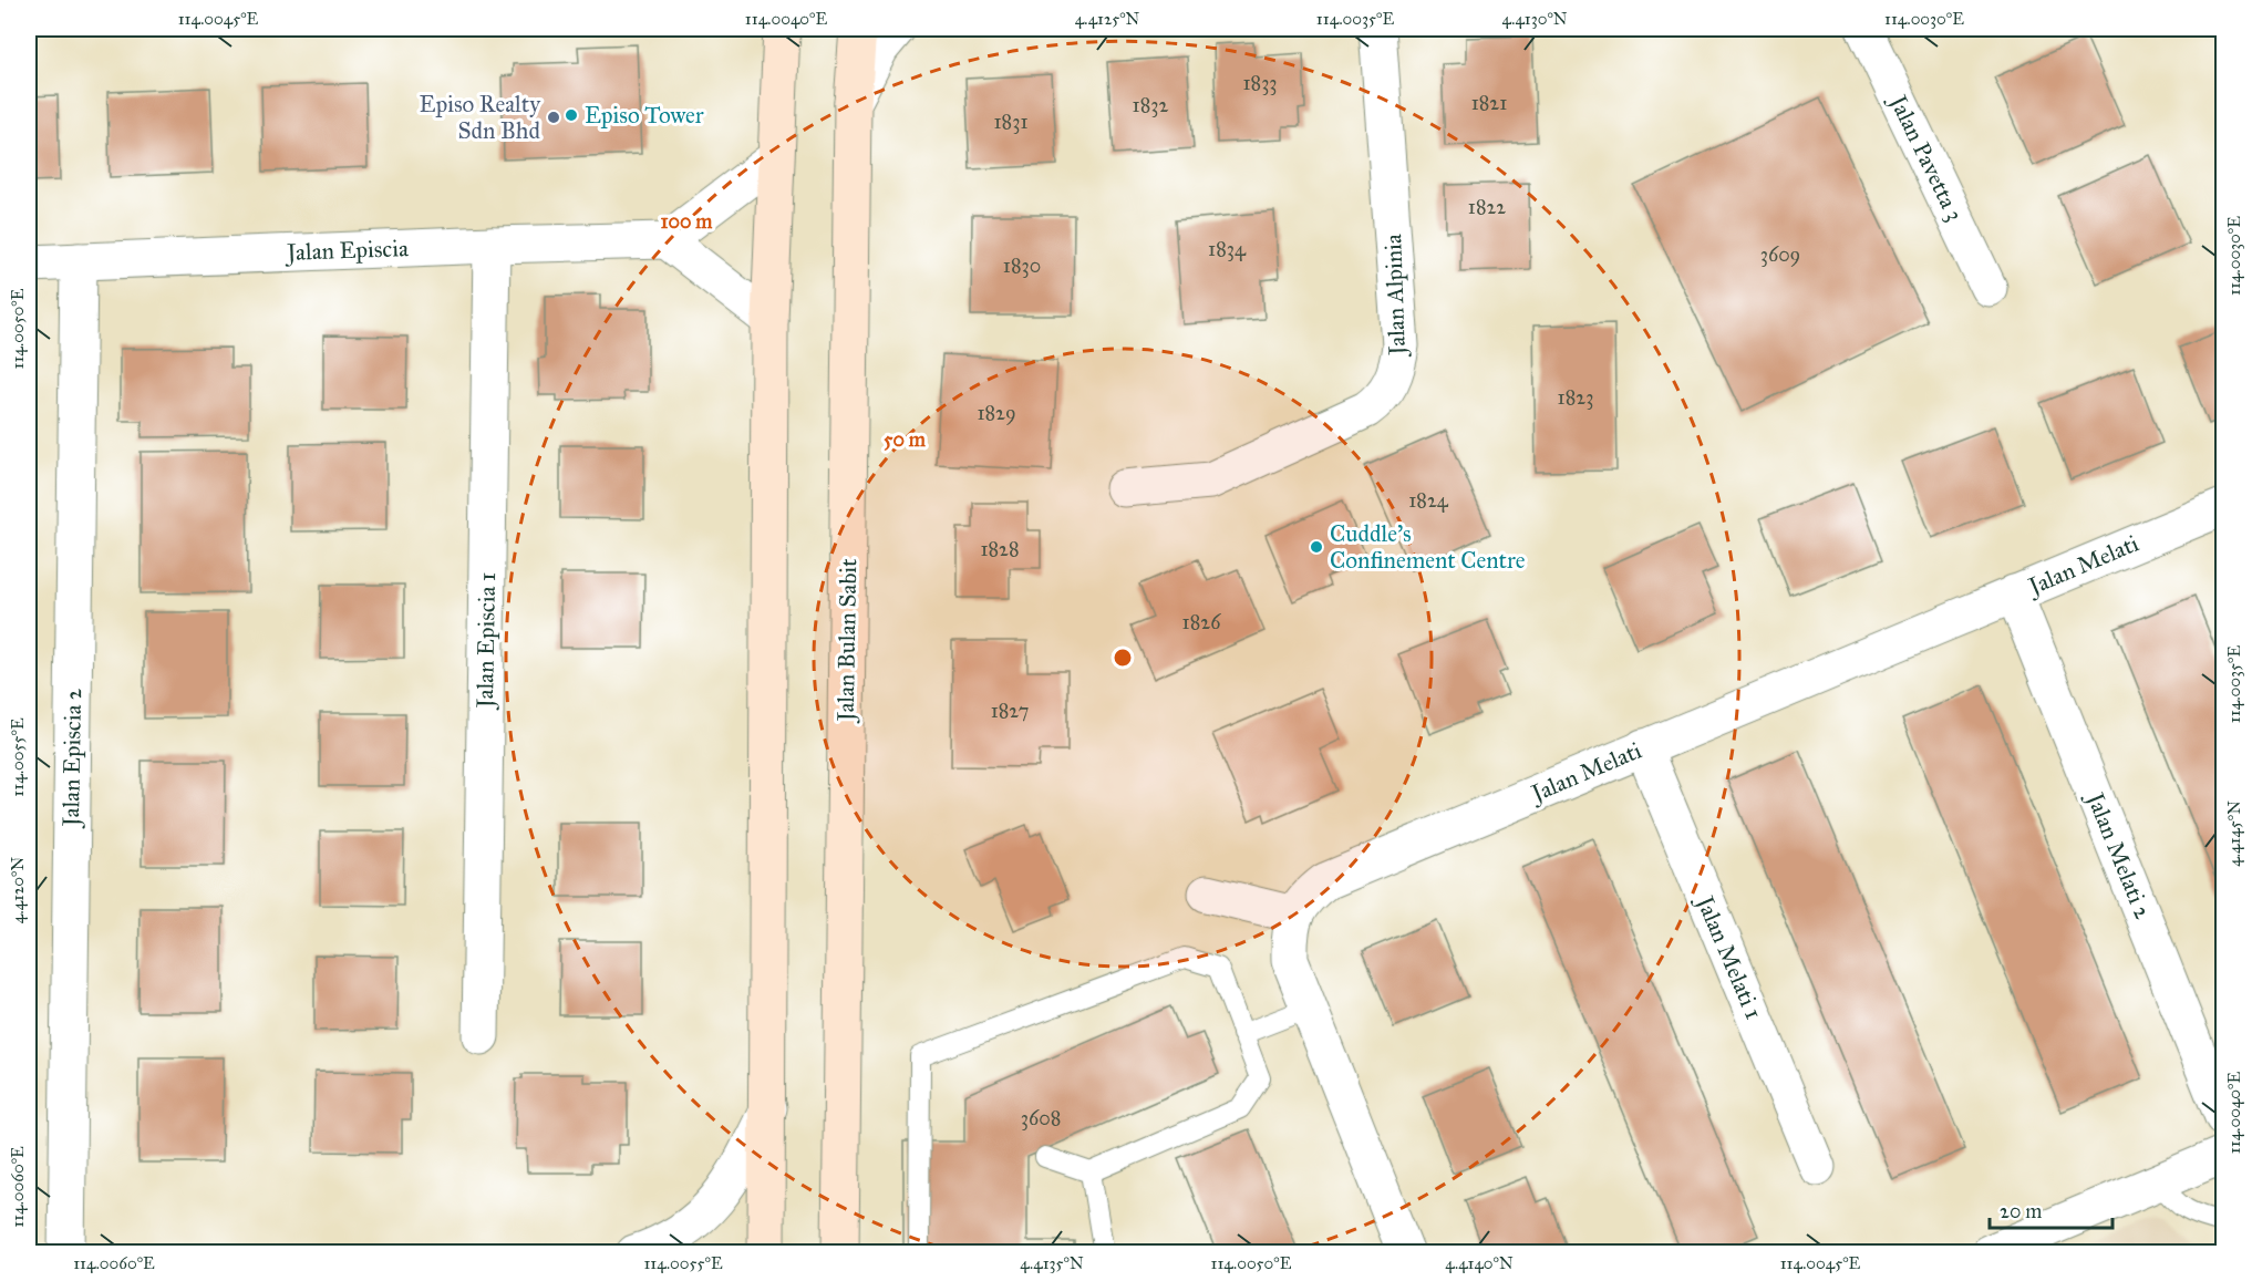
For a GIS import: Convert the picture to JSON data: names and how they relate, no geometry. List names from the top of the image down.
{
  "streets": {
    "main road": ["Jalan Bulan Sabit"],
    "street": [
      "Jalan Pavetta 3",
      "Jalan Episcia",
      "Jalan Alpinia",
      "Jalan Melati",
      "Jalan Episcia 1",
      "Jalan Episcia 2",
      "Jalan Melati 2",
      "Jalan Melati 1"
    ]
  },
  "crossings": [
    ["Jalan Episcia", "Jalan Episcia 1"],
    ["Jalan Episcia", "Jalan Episcia 2"],
    ["Jalan Melati", "Jalan Melati 2"],
    ["Jalan Melati", "Jalan Melati 1"]
  ],
  "places": ["Episo Tower", "Episo Realty Sdn Bhd", "Cuddle's Confinement Centre"],
  "house_numbers": [
    "1833",
    "1821",
    "1832",
    "1831",
    "1822",
    "1834",
    "3609",
    "1830",
    "1823",
    "1829",
    "1824",
    "1828",
    "1826",
    "1827",
    "3608"
  ],
  "scale_bar": "20 m",
  "coordinates": [
    "114.0045°E",
    "114.0040°E",
    "4.4125°N",
    "114.0035°E",
    "4.4130°N",
    "114.0030°E",
    "114.0050°E",
    "114.0055°E",
    "4.4145°N",
    "4.4120°N",
    "114.0060°E",
    "4.4135°N",
    "4.4140°N"
  ],
  "rings": ["100 m", "50 m"]
}
